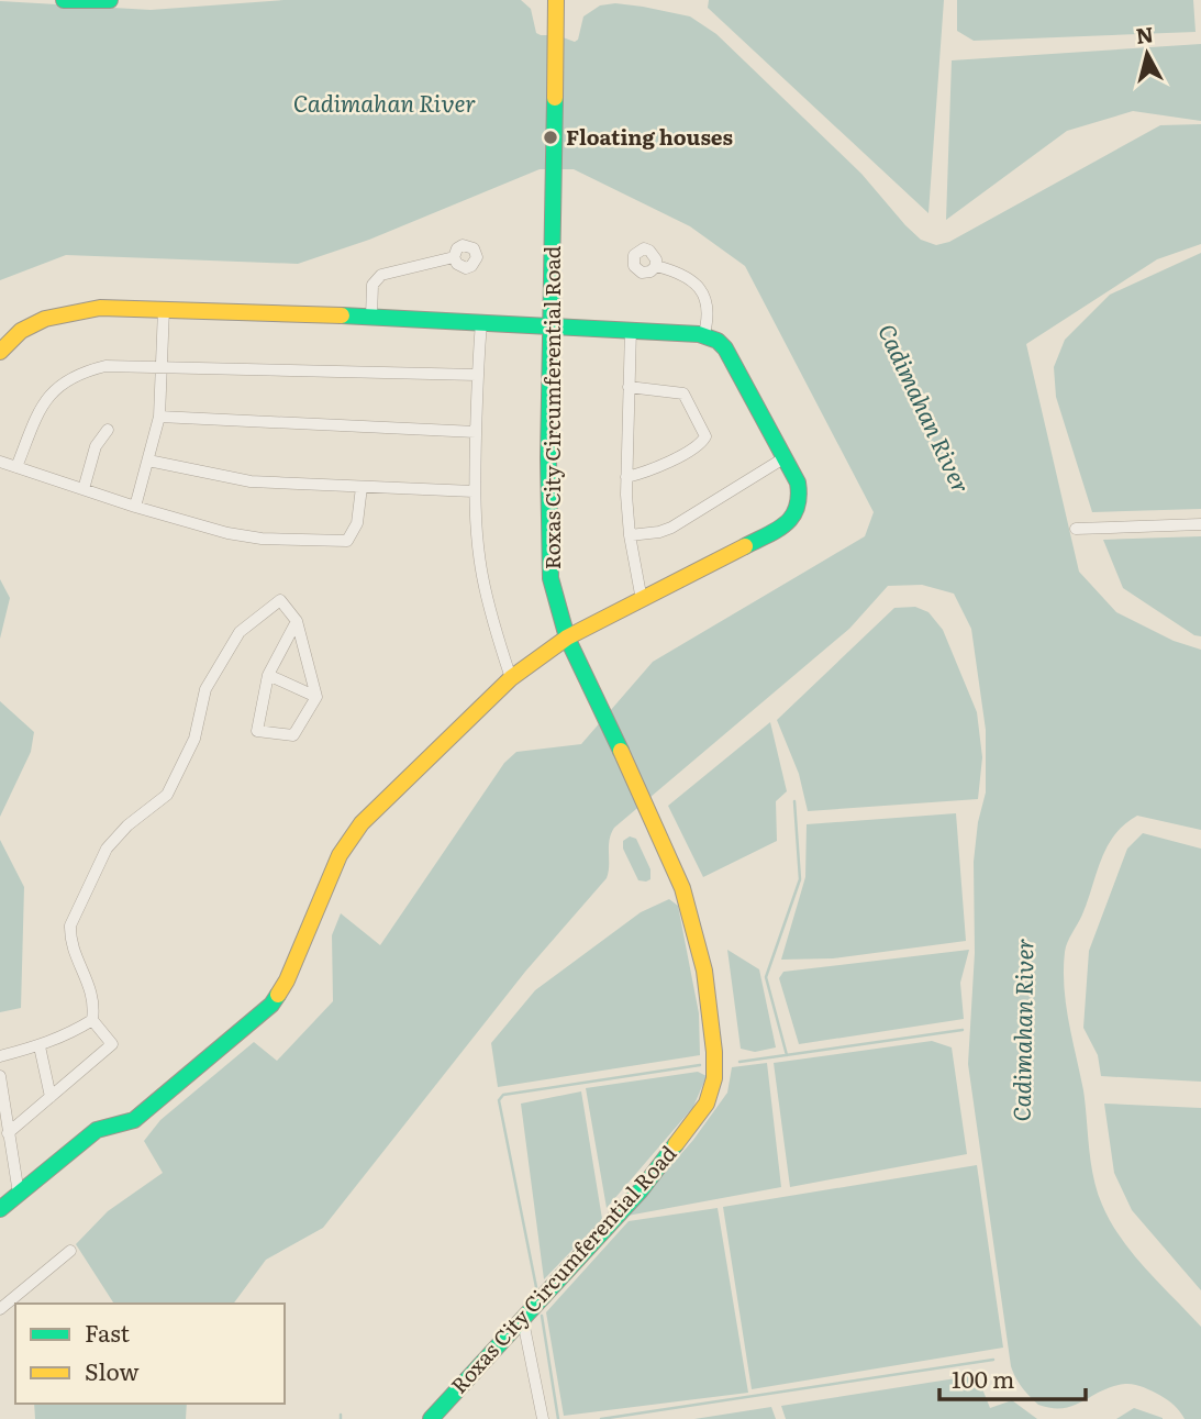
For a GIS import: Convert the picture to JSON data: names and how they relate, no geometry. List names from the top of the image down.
{
  "streets": {
    "street": ["Roxas City Circumferential Road"]
  },
  "water": ["Cadimahan River"],
  "places": ["Floating houses"],
  "legend": ["Fast", "Slow"],
  "scale_bar": "100 m",
  "north": "top"
}
